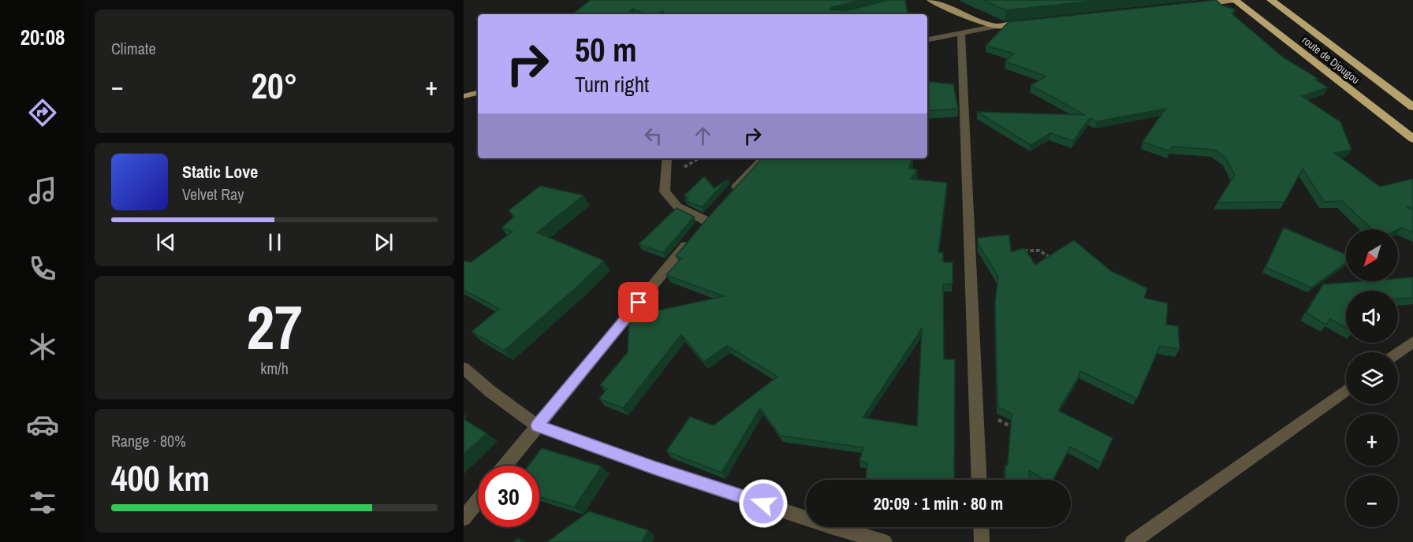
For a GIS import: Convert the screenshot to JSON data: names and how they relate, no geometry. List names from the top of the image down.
{
  "streets": {
    "highway": ["route de Djougou"]
  },
  "north": "bottom left",
  "page": {
    "tabs": "20:08",
    "tile": [
      "Climate",
      ["27", "km/h"],
      ["Range · 80%", "400 km"]
    ],
    "turn": ["50 m", "Turn right"],
    "heat": ["−", "20°", "+"],
    "song": ["Static Love", "Velvet Ray"],
    "map_buttons": ["+", "−"],
    "limit": "30",
    "trip": "20:09 · 1 min · 80 m"
  }
}
